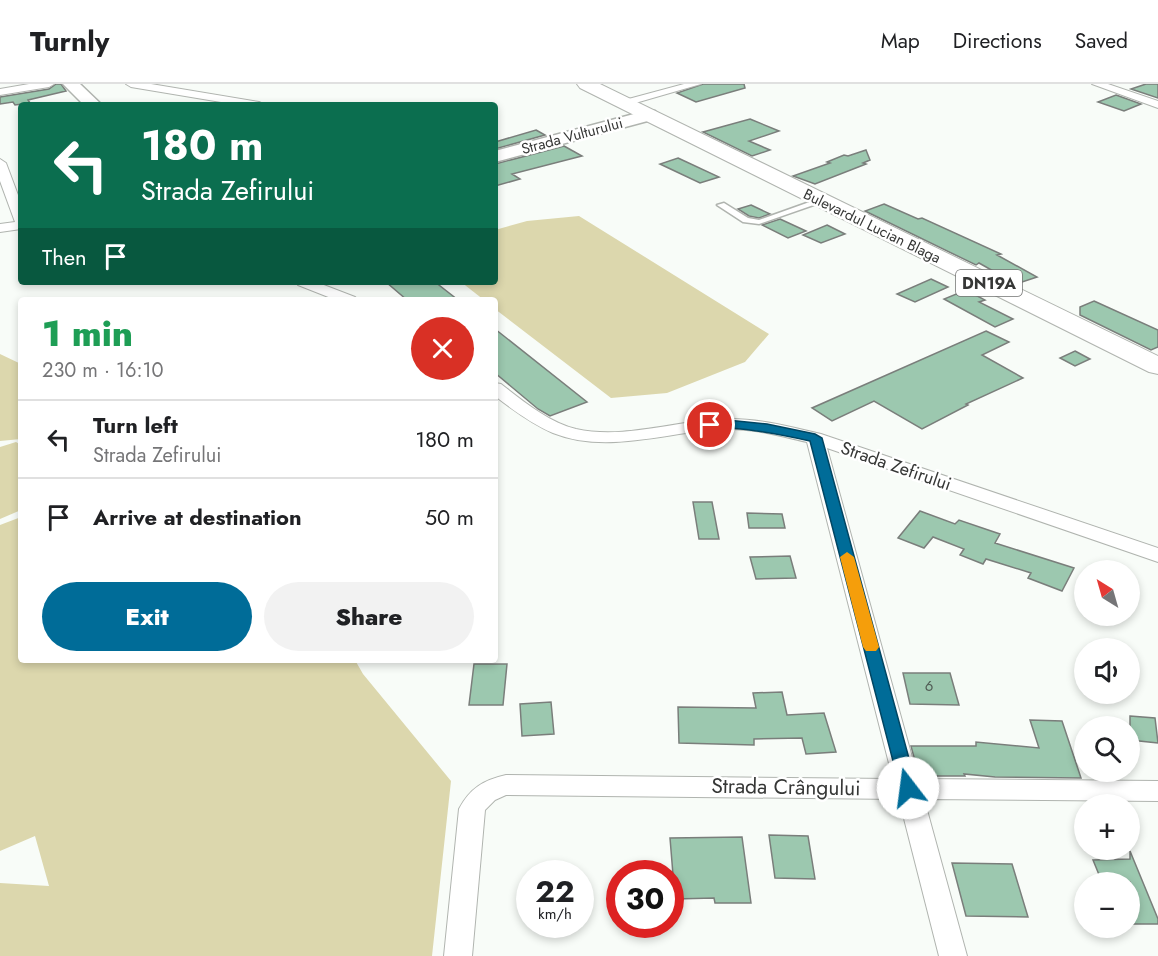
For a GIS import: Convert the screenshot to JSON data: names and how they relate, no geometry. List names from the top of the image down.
{
  "streets": {
    "main road": ["Bulevardul Lucian Blaga", "DN19A"],
    "street": ["Strada Vulturului", "Strada Zefirului", "Strada Crângului"]
  },
  "crossings": [
    ["Strada Vulturului", "Bulevardul Lucian Blaga"]
  ],
  "house_numbers": ["6"],
  "north": "top left",
  "page": {
    "header": "Turnly",
    "nav": ["Map", "Directions", "Saved"],
    "turn": ["180 m", "Strada Zefirului"],
    "then": "Then",
    "heading": ["1 min", "230 m · 16:10"],
    "list": [
      {
        "name": "Turn left",
        "note": "Strada Zefirului",
        "value": "180 m"
      },
      {
        "name": "Arrive at destination",
        "value": "50 m"
      }
    ],
    "map_buttons": ["+", "−"],
    "buttons": ["Exit", "Share"],
    "speed": "22 km/h",
    "limit": "30"
  }
}
